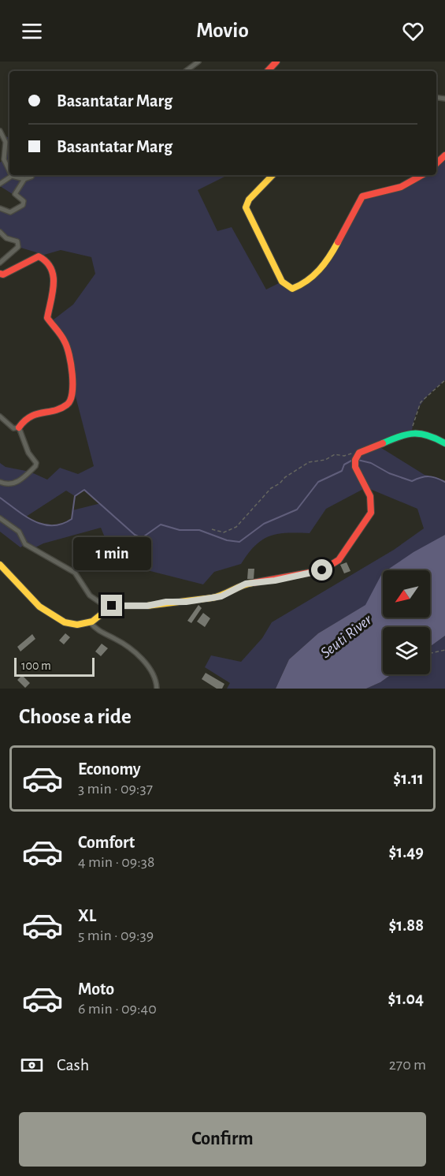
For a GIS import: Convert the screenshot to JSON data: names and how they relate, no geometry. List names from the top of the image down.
{
  "water": ["Seuti River"],
  "scale_bar": "100 m",
  "north": "bottom left",
  "page": {
    "header": "Movio",
    "banner": ["Basantatar Marg", "Basantatar Marg"],
    "bubble": "1 min",
    "scale": "100 m",
    "heading": "Choose a ride",
    "list": [
      {
        "name": "Economy",
        "note": "3 min · 09:37",
        "value": "$1.11"
      },
      {
        "name": "Comfort",
        "note": "4 min · 09:38",
        "value": "$1.49"
      },
      {
        "name": "XL",
        "note": "5 min · 09:39",
        "value": "$1.88"
      },
      {
        "name": "Moto",
        "note": "6 min · 09:40",
        "value": "$1.04"
      }
    ],
    "pay": ["Cash", "270 m"],
    "buttons": "Confirm"
  }
}
